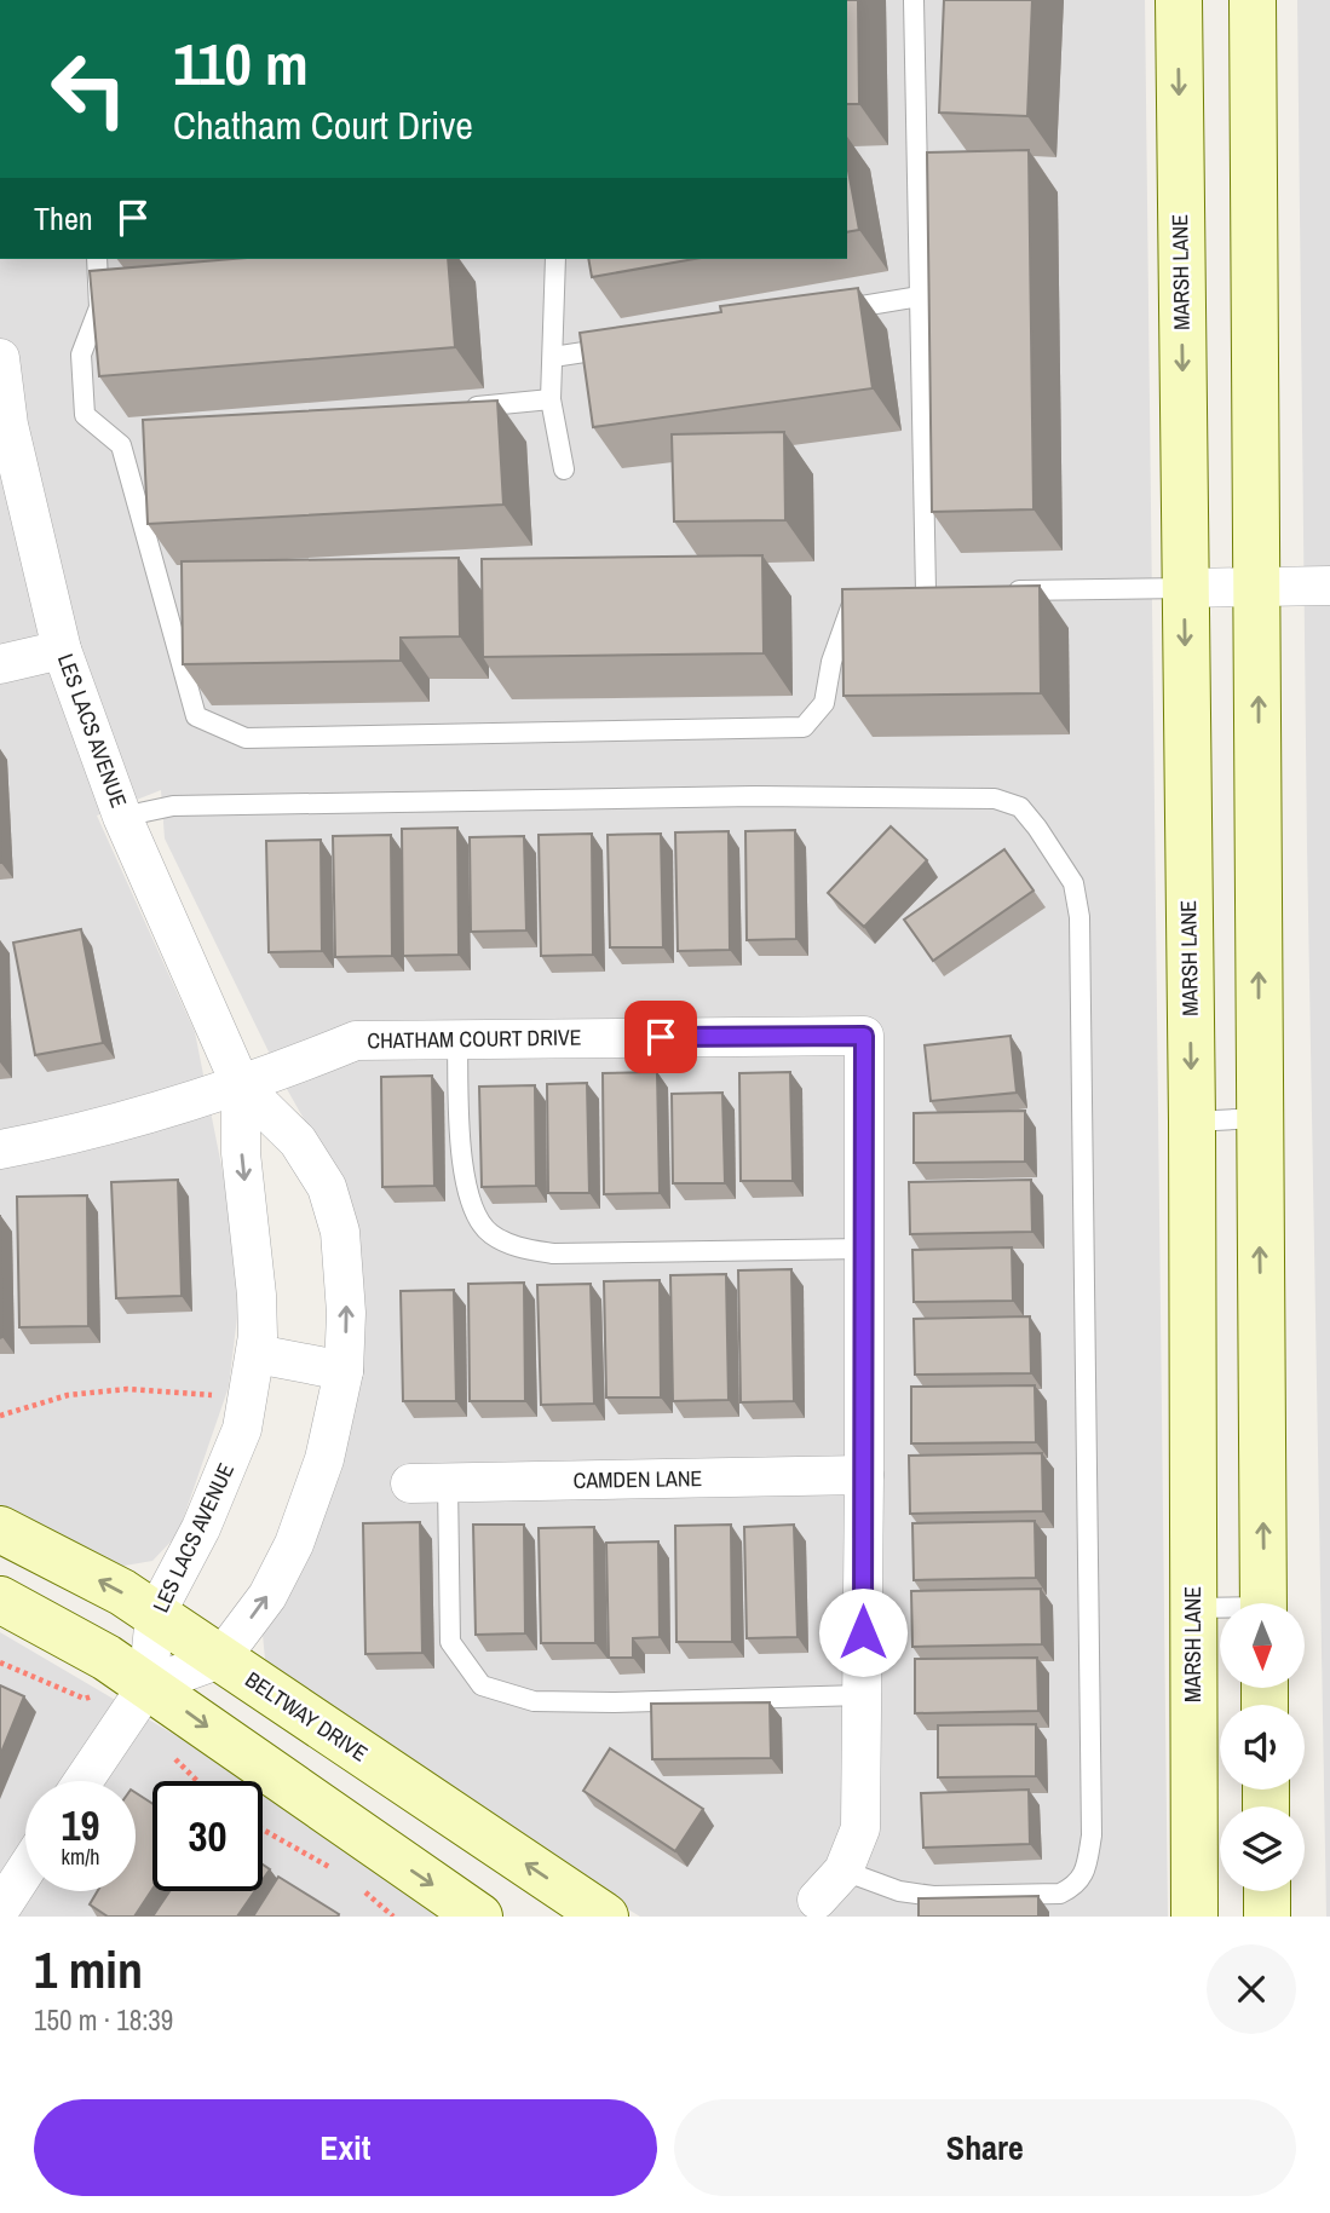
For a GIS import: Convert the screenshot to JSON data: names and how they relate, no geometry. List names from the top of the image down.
{
  "streets": {
    "main road": ["MARSH LANE", "BELTWAY DRIVE"],
    "street": ["LES LACS AVENUE", "CHATHAM COURT DRIVE", "CAMDEN LANE"]
  },
  "crossings": [
    ["LES LACS AVENUE", "CHATHAM COURT DRIVE"],
    ["LES LACS AVENUE", "BELTWAY DRIVE"]
  ],
  "north": "bottom",
  "page": {
    "turn": ["110 m", "Chatham Court Drive"],
    "then": "Then",
    "speed": "19 km/h",
    "limit": "30",
    "heading": ["1 min", "150 m · 18:39"],
    "buttons": ["Exit", "Share"]
  }
}
